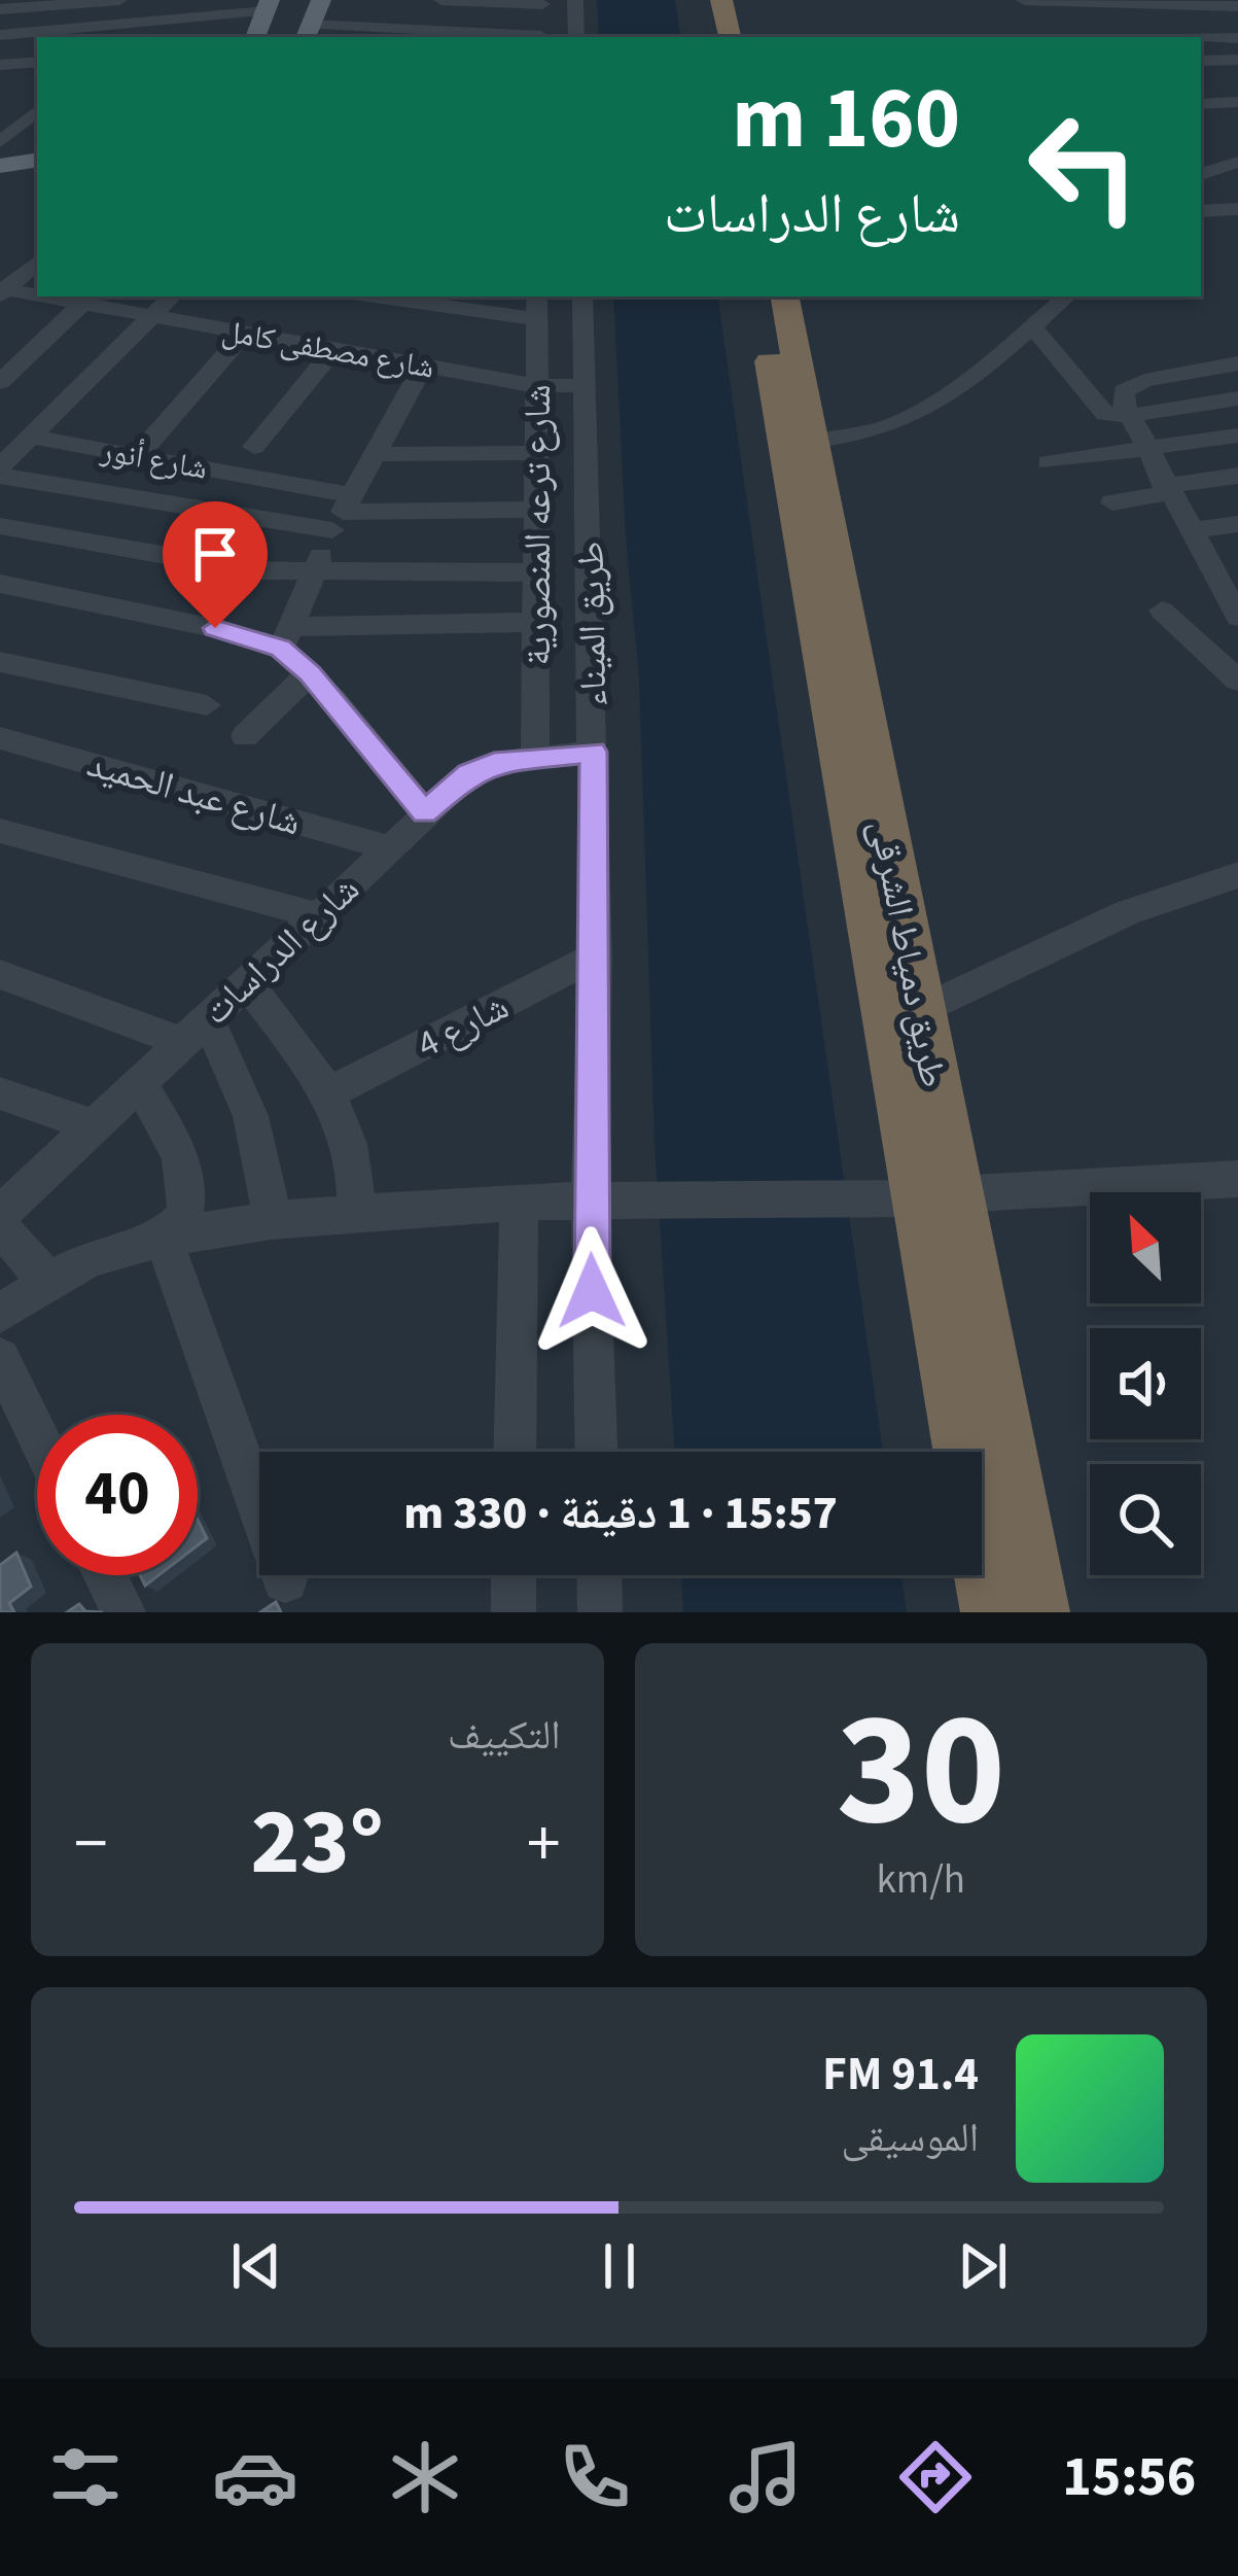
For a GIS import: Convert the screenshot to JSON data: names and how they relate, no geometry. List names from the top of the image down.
{
  "streets": {
    "highway": ["طريق دمياط الشرقى"],
    "street": [
      "شارع مصطفى كامل",
      "شارع أنور",
      "شارع ترعه المنصورية",
      "طريق الميناء",
      "شارع عبد الحميد",
      "شارع الدراسات",
      "شارع 4"
    ]
  },
  "crossings": [
    ["شارع مصطفى كامل", "شارع ترعه المنصورية"],
    ["شارع مصطفى كامل", "طريق الميناء"],
    ["شارع ترعه المنصورية", "شارع الدراسات"],
    ["طريق الميناء", "شارع الدراسات"],
    ["طريق الميناء", "شارع 4"],
    ["شارع عبد الحميد", "شارع الدراسات"]
  ],
  "north": "top left",
  "page": {
    "turn": ["160 m", "شارع الدراسات"],
    "limit": "40",
    "trip": "15:57 · 1 دقيقة · 330 m",
    "tile": [
      ["30", "km/h"],
      "التكييف"
    ],
    "heat": ["−", "23°", "+"],
    "song": ["91.4 FM", "الموسيقى"],
    "tabs": "15:56"
  }
}
